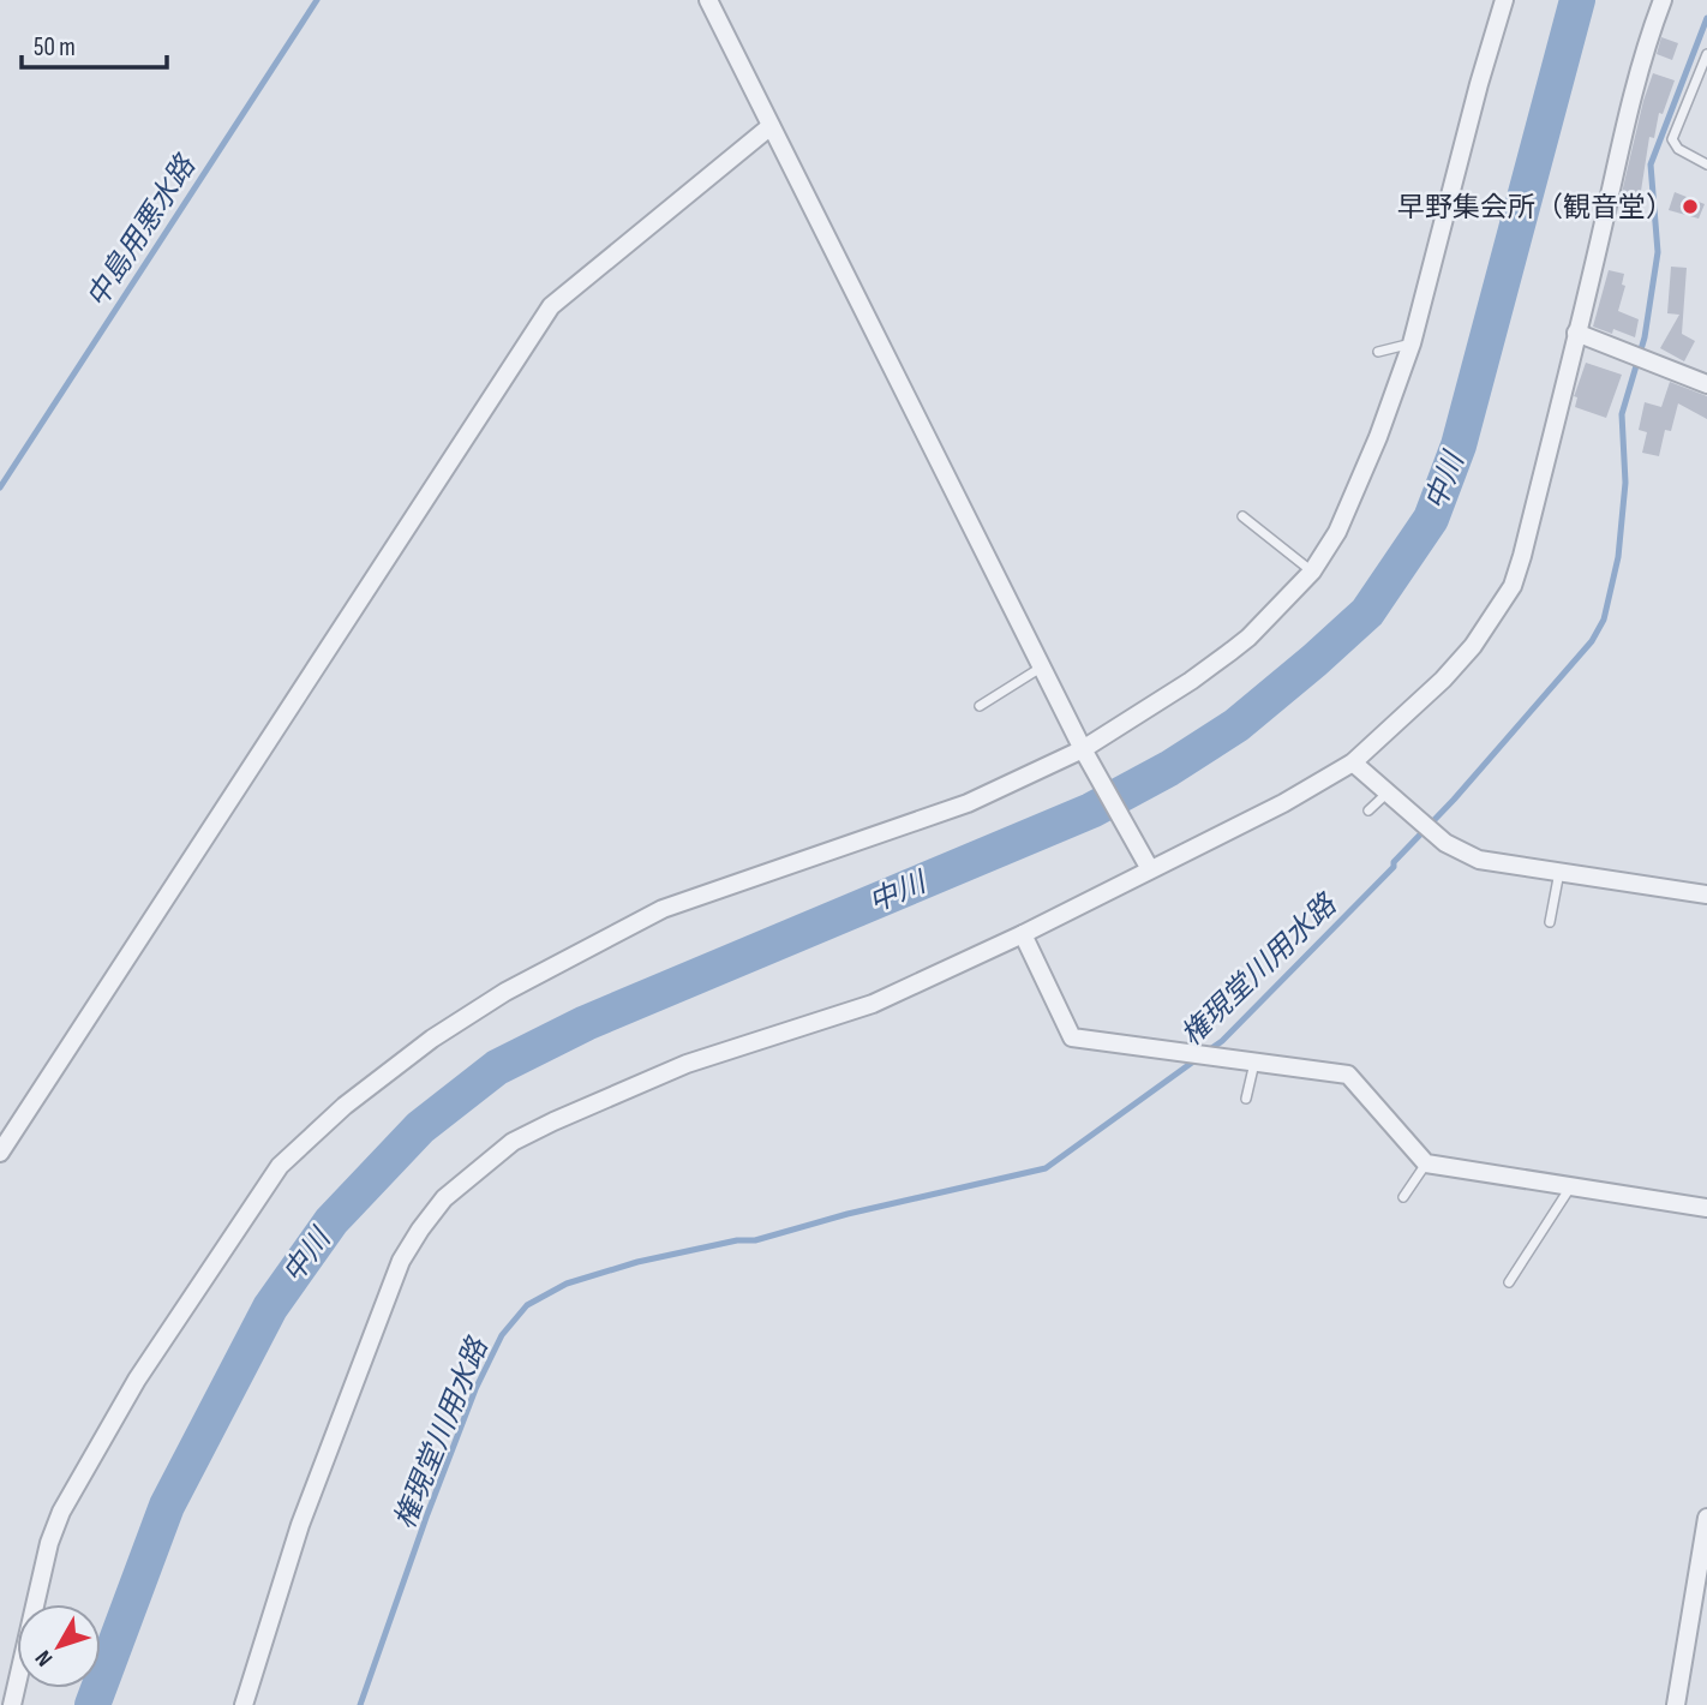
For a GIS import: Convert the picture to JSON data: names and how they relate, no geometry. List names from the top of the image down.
{
  "water": ["中島用悪水路", "中川", "権現堂川用水路"],
  "places": ["早野集会所（観音堂）"],
  "scale_bar": "50 m",
  "north": "bottom left"
}
